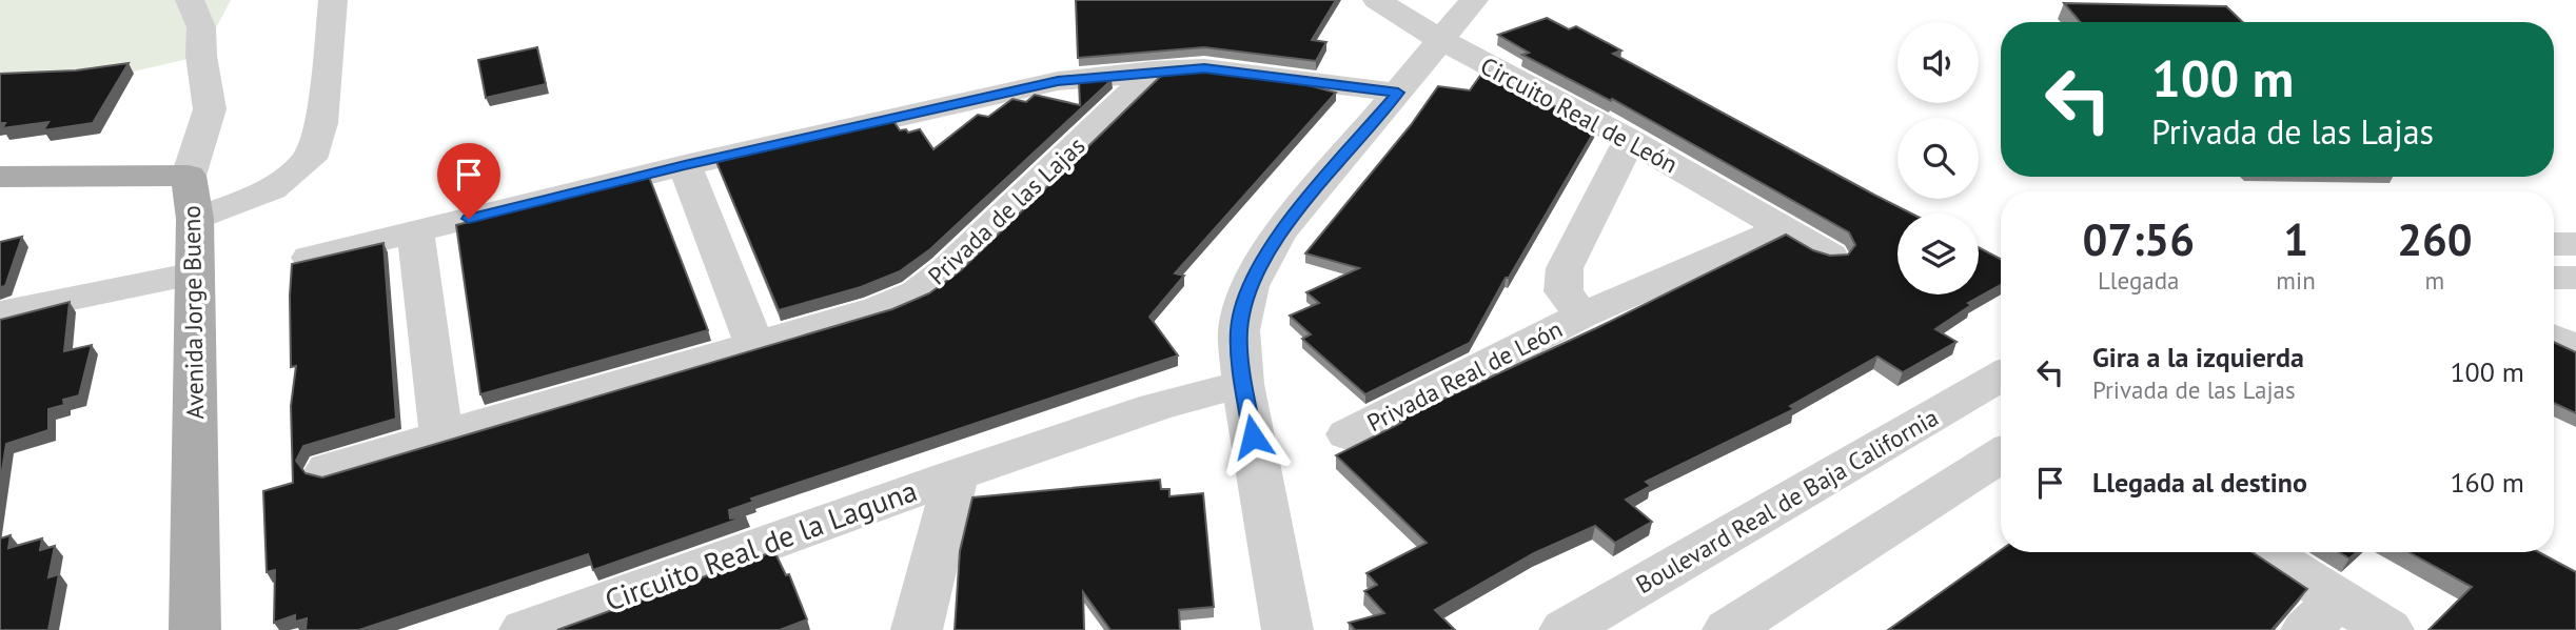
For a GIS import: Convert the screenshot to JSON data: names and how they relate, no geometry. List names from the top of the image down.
{
  "streets": {
    "main road": ["Avenida Jorge Bueno"],
    "street": [
      "Circuito Real de León",
      "Privada de las Lajas",
      "Privada Real de León",
      "Boulevard Real de Baja California",
      "Circuito Real de la Laguna"
    ]
  },
  "page": {
    "turn": ["100 m", "Privada de las Lajas"],
    "eta": [
      "07:56",
      "Llegada",
      "1",
      "min",
      "260",
      "m"
    ],
    "list": [
      {
        "name": "Gira a la izquierda",
        "note": "Privada de las Lajas",
        "value": "100 m"
      },
      {
        "name": "Llegada al destino",
        "value": "160 m"
      }
    ]
  }
}
